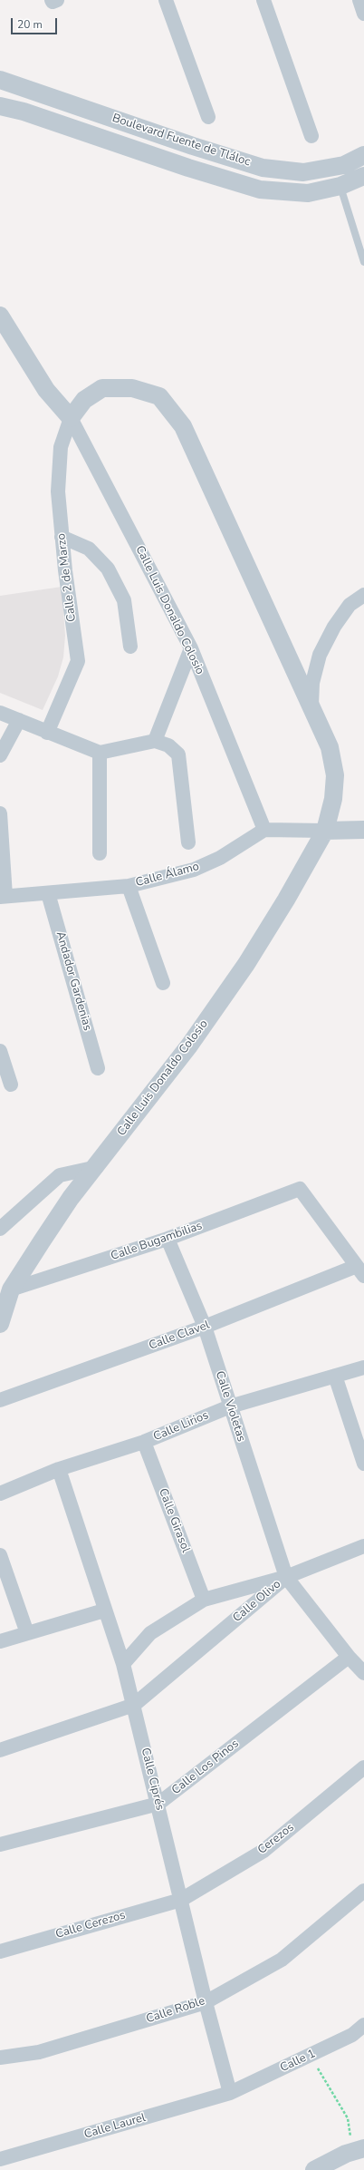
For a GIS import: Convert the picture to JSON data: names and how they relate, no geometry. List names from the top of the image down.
{
  "streets": {
    "street": [
      "Boulevard Fuente de Tláloc",
      "Calle 2 de Marzo",
      "Calle Luis Donaldo Colosio",
      "Calle Álamo",
      "Andador Gardenias",
      "Calle Bugambilias",
      "Calle Clavel",
      "Calle Violetas",
      "Calle Lirios",
      "Calle Girasol",
      "Calle Olivo",
      "Calle Los Pinos",
      "Calle Ciprés",
      "Cerezos",
      "Calle Cerezos",
      "Calle Roble",
      "Calle 1",
      "Calle Laurel"
    ]
  },
  "crossings": [
    ["Calle 2 de Marzo", "Calle Luis Donaldo Colosio"],
    ["Calle Luis Donaldo Colosio", "Calle Álamo"],
    ["Calle Luis Donaldo Colosio", "Calle Bugambilias"],
    ["Calle Álamo", "Andador Gardenias"],
    ["Calle Bugambilias", "Calle Clavel"],
    ["Calle Bugambilias", "Calle Violetas"],
    ["Calle Clavel", "Calle Violetas"],
    ["Calle Violetas", "Calle Lirios"],
    ["Calle Violetas", "Calle Olivo"],
    ["Calle Violetas", "Calle Los Pinos"],
    ["Calle Lirios", "Calle Girasol"],
    ["Calle Lirios", "Calle Ciprés"],
    ["Calle Girasol", "Calle Olivo"],
    ["Calle Olivo", "Calle Ciprés"],
    ["Calle Los Pinos", "Calle Ciprés"],
    ["Calle Ciprés", "Cerezos"],
    ["Calle Ciprés", "Calle Cerezos"],
    ["Calle Ciprés", "Calle Roble"],
    ["Calle Ciprés", "Calle 1"],
    ["Calle Ciprés", "Calle Laurel"],
    ["Cerezos", "Calle Cerezos"],
    ["Calle 1", "Calle Laurel"]
  ],
  "scale_bar": "20 m"
}
